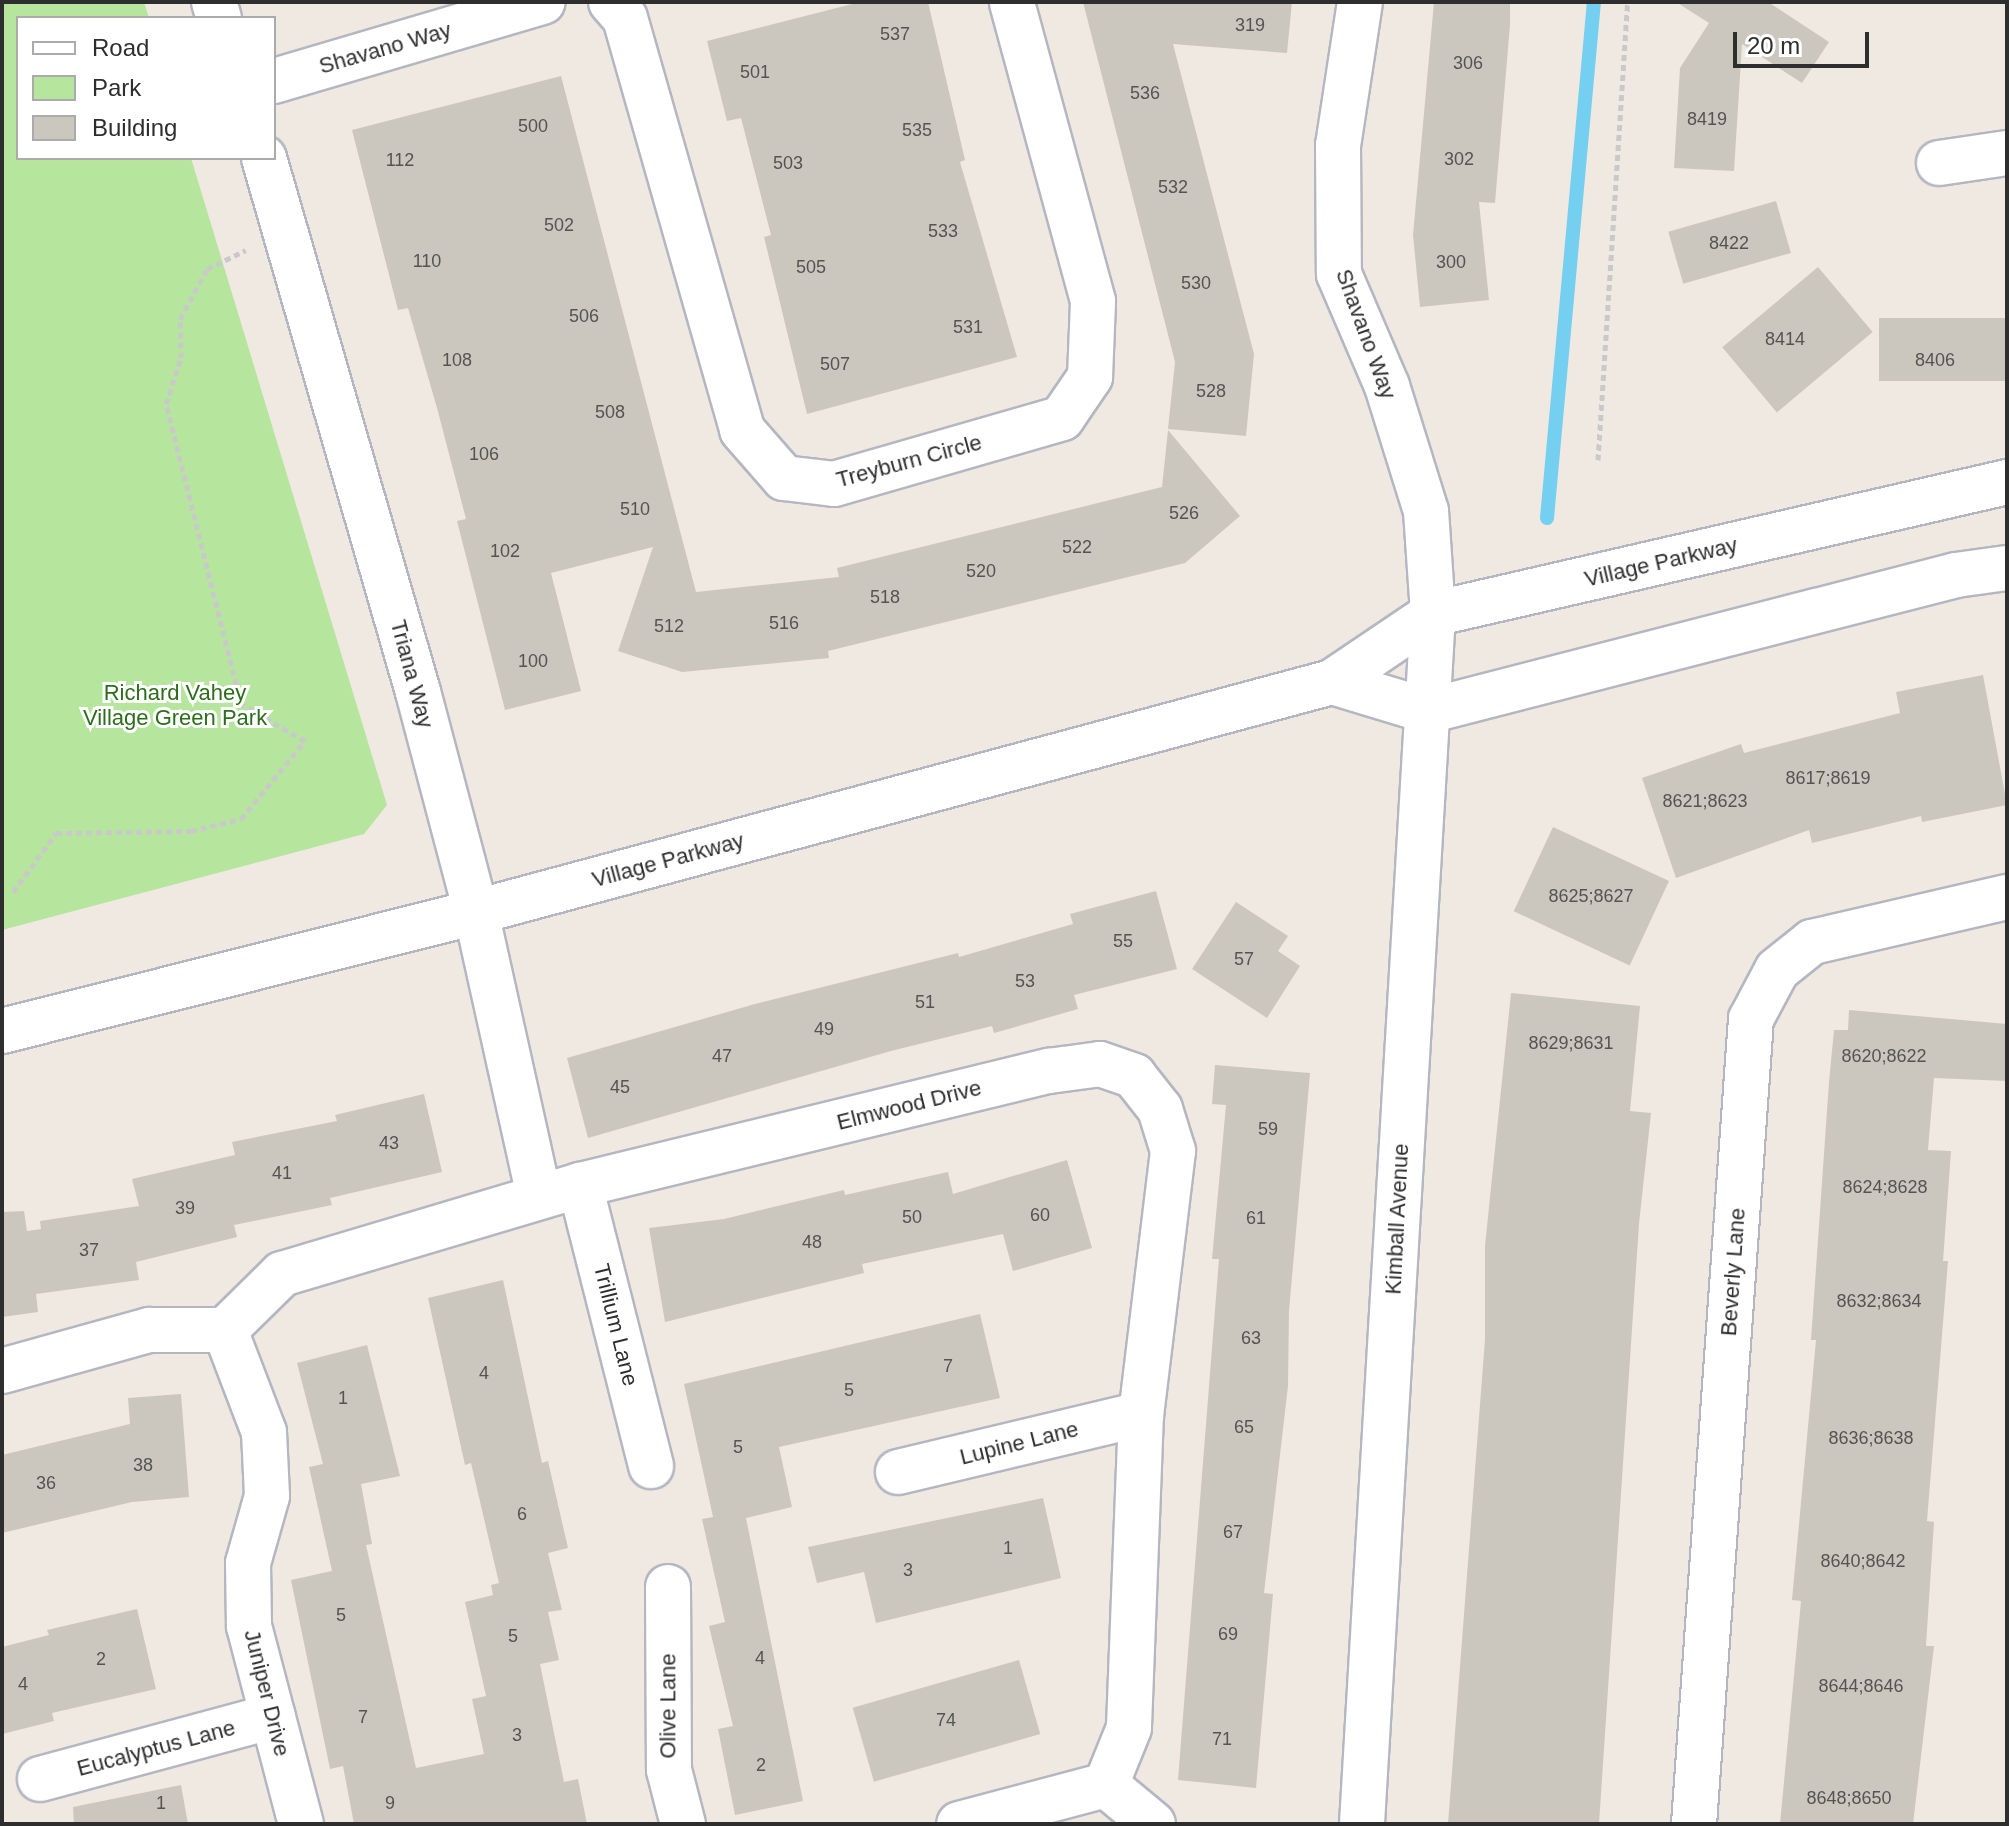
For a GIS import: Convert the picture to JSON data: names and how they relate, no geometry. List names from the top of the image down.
{
  "streets": {
    "street": [
      "Shavano Way",
      "Treyburn Circle",
      "Village Parkway",
      "Triana Way",
      "Elmwood Drive",
      "Kimball Avenue",
      "Beverly Lane",
      "Trillium Lane",
      "Lupine Lane",
      "Juniper Drive",
      "Olive Lane",
      "Eucalyptus Lane"
    ]
  },
  "crossings": [
    ["Shavano Way", "Village Parkway"],
    ["Shavano Way", "Kimball Avenue"],
    ["Village Parkway", "Triana Way"],
    ["Village Parkway", "Kimball Avenue"],
    ["Triana Way", "Elmwood Drive"],
    ["Triana Way", "Trillium Lane"],
    ["Elmwood Drive", "Trillium Lane"],
    ["Elmwood Drive", "Lupine Lane"],
    ["Elmwood Drive", "Juniper Drive"],
    ["Juniper Drive", "Eucalyptus Lane"]
  ],
  "parks": ["Richard Vahey Village Green Park"],
  "house_numbers": [
    "319",
    "537",
    "306",
    "501",
    "536",
    "8419",
    "500",
    "535",
    "302",
    "112",
    "503",
    "532",
    "502",
    "533",
    "8422",
    "110",
    "300",
    "505",
    "530",
    "506",
    "531",
    "8414",
    "108",
    "8406",
    "507",
    "528",
    "508",
    "106",
    "510",
    "526",
    "522",
    "102",
    "520",
    "518",
    "516",
    "512",
    "100",
    "8617;8619",
    "8621;8623",
    "8625;8627",
    "55",
    "57",
    "53",
    "51",
    "49",
    "8629;8631",
    "47",
    "8620;8622",
    "45",
    "59",
    "43",
    "41",
    "8624;8628",
    "39",
    "60",
    "50",
    "61",
    "48",
    "37",
    "8632;8634",
    "63",
    "7",
    "4",
    "5",
    "1",
    "65",
    "8636;8638",
    "5",
    "38",
    "36",
    "6",
    "67",
    "1",
    "8640;8642",
    "3",
    "5",
    "69",
    "5",
    "4",
    "2",
    "4",
    "8644;8646",
    "7",
    "74",
    "3",
    "71",
    "2",
    "8648;8650",
    "1",
    "9"
  ],
  "legend": ["Road", "Park", "Building"],
  "scale_bar": "20 m"
}
